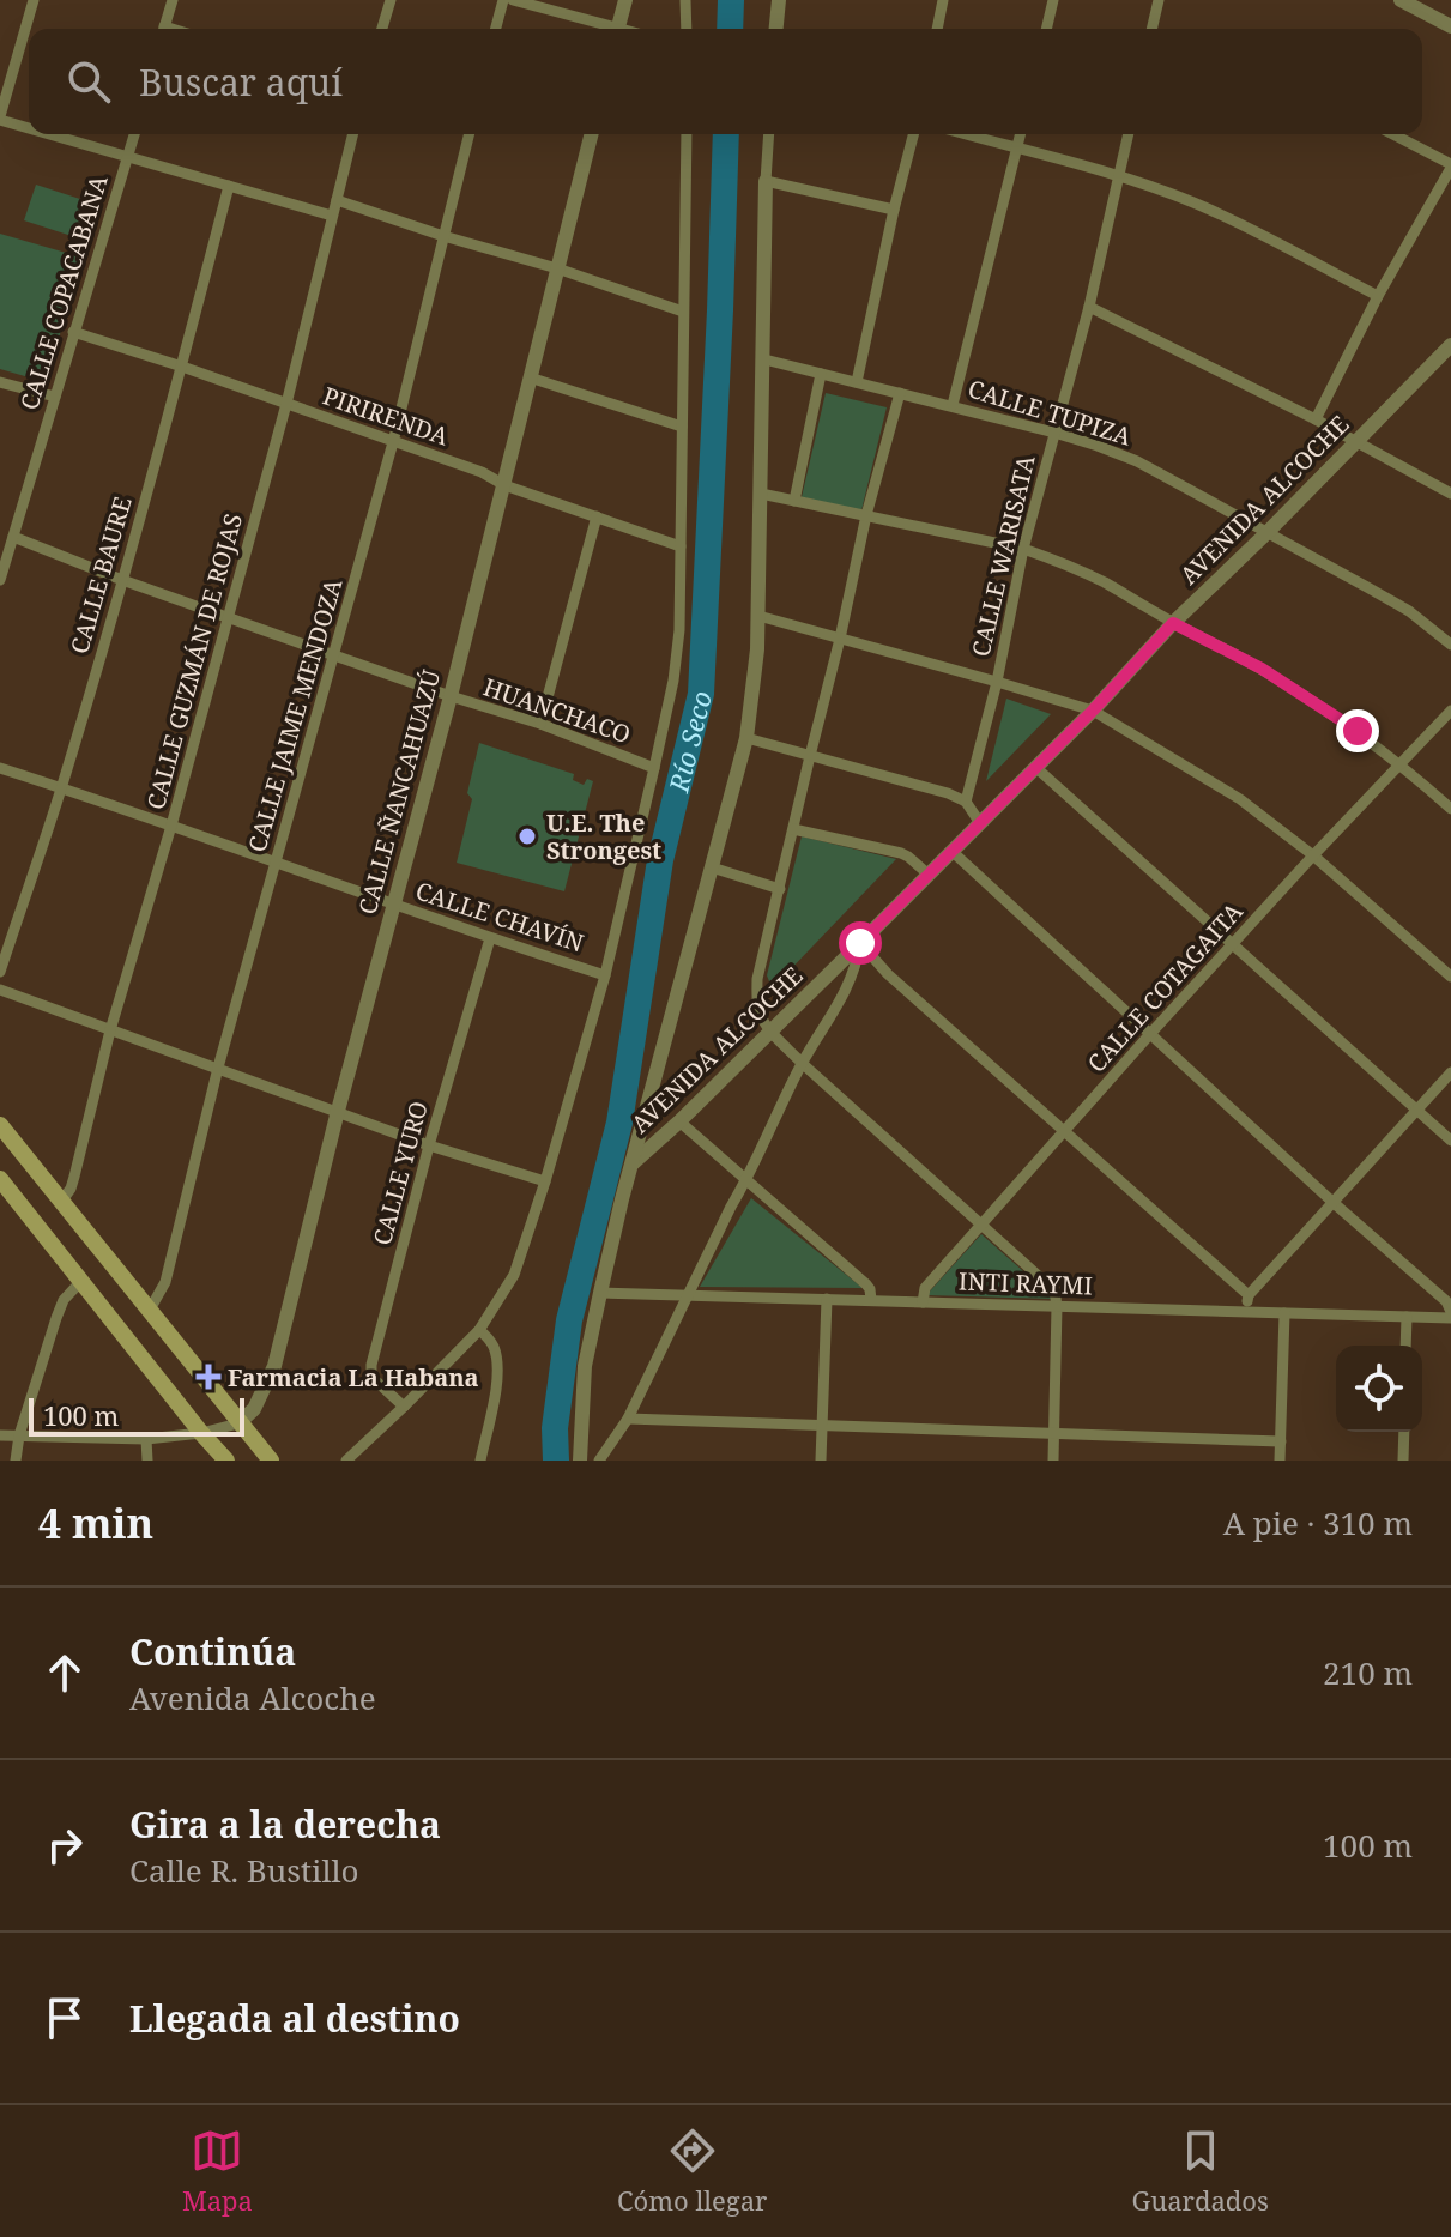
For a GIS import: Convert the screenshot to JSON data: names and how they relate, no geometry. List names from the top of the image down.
{
  "streets": {
    "street": [
      "CALLE COPACABANA",
      "CALLE TUPIZA",
      "PIRIRENDA",
      "AVENIDA ALCOCHE",
      "CALLE WARISATA",
      "CALLE BAURE",
      "CALLE GUZMÁN DE ROJAS",
      "HUANCHACO",
      "CALLE JAIME MENDOZA",
      "CALLE ÑANCAHUAZÚ",
      "CALLE CHAVÍN",
      "CALLE COTAGAITA",
      "CALLE YURO",
      "INTI RAYMI"
    ]
  },
  "crossings": [
    ["CALLE COPACABANA", "PIRIRENDA"],
    ["CALLE COPACABANA", "HUANCHACO"],
    ["CALLE TUPIZA", "AVENIDA ALCOCHE"],
    ["CALLE TUPIZA", "CALLE WARISATA"],
    ["PIRIRENDA", "CALLE BAURE"],
    ["PIRIRENDA", "CALLE GUZMÁN DE ROJAS"],
    ["PIRIRENDA", "CALLE JAIME MENDOZA"],
    ["PIRIRENDA", "CALLE ÑANCAHUAZÚ"],
    ["AVENIDA ALCOCHE", "INTI RAYMI"],
    ["CALLE BAURE", "HUANCHACO"],
    ["CALLE BAURE", "CALLE CHAVÍN"],
    ["CALLE GUZMÁN DE ROJAS", "HUANCHACO"],
    ["CALLE GUZMÁN DE ROJAS", "CALLE CHAVÍN"],
    ["HUANCHACO", "CALLE JAIME MENDOZA"],
    ["HUANCHACO", "CALLE ÑANCAHUAZÚ"],
    ["CALLE JAIME MENDOZA", "CALLE CHAVÍN"],
    ["CALLE ÑANCAHUAZÚ", "CALLE CHAVÍN"],
    ["CALLE CHAVÍN", "CALLE YURO"],
    ["CALLE COTAGAITA", "INTI RAYMI"]
  ],
  "water": ["Río Seco"],
  "places": {
    "other": ["U.E. The Strongest"],
    "health": ["Farmacia La Habana"]
  },
  "scale_bar": "100 m",
  "page": {
    "search": "Buscar aquí",
    "scale": "100 m",
    "heading": ["4 min", "A pie · 310 m"],
    "list": [
      ["Continúa", "Avenida Alcoche", "210 m"],
      ["Gira a la derecha", "Calle R. Bustillo", "100 m"],
      "Llegada al destino"
    ],
    "nav": ["Mapa", "Cómo llegar", "Guardados"]
  }
}
